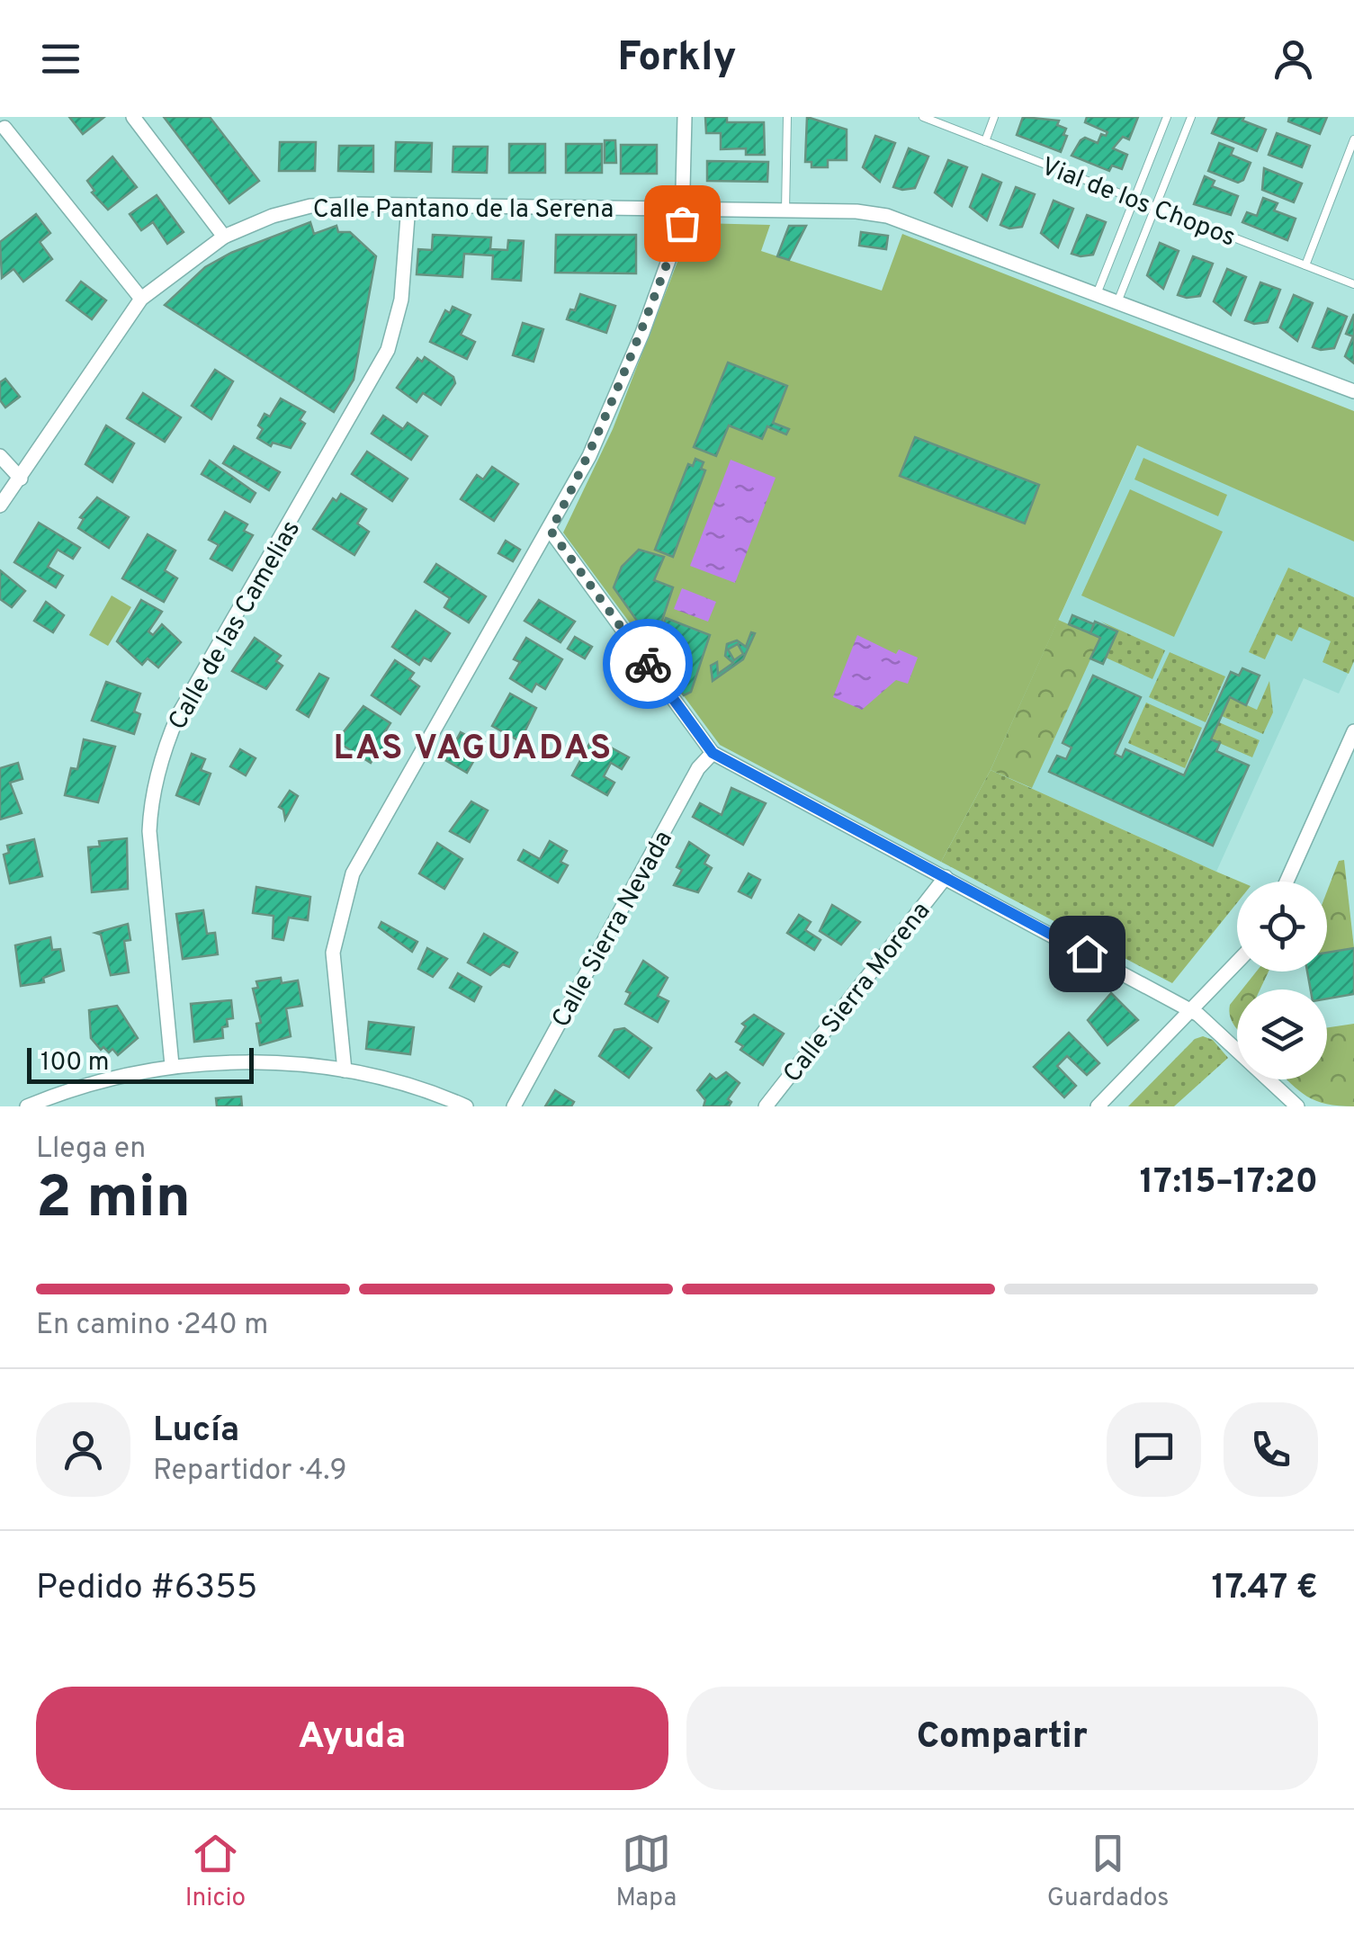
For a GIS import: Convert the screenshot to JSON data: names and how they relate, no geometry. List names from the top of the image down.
{
  "streets": {
    "street": [
      "Calle Pantano de la Serena",
      "Calle de las Camelias",
      "Calle Sierra Nevada",
      "Calle Sierra Morena"
    ],
    "lane": ["Vial de los Chopos"]
  },
  "crossings": [
    ["Calle Pantano de la Serena", "Calle de las Camelias"]
  ],
  "districts": ["LAS VAGUADAS"],
  "scale_bar": "100 m",
  "page": {
    "header": "Forkly",
    "scale": "100 m",
    "heading": ["2 min", "Llega en", "17:15–17:20"],
    "panel": [
      "Lucía",
      "Repartidor · 4.9",
      "Pedido #6355",
      "17.47 €"
    ],
    "bar": "En camino · 240 m",
    "buttons": ["Ayuda", "Compartir"],
    "tabs": ["Inicio", "Mapa", "Guardados"]
  }
}
